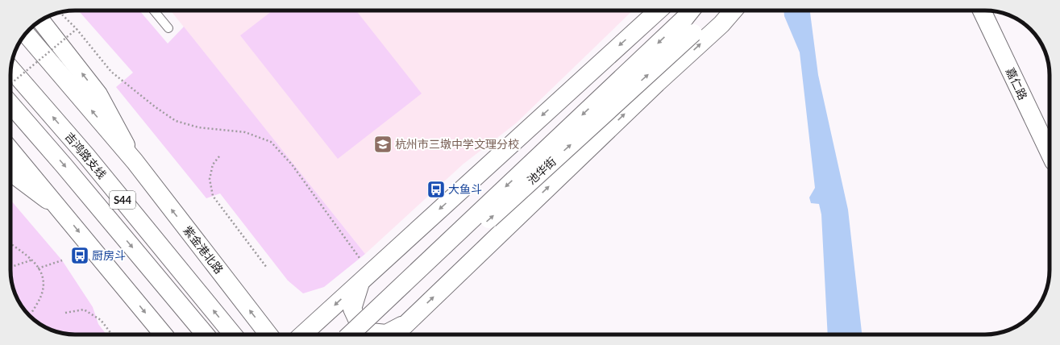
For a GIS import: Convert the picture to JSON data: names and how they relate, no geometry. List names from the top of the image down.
{
  "streets": {
    "main road": [
      "嘉仁路",
      "吉鸿路支线",
      "池华街",
      "S44",
      "紫金港北路"
    ]
  },
  "places": {
    "school or university": ["杭州市三墩中学文理分校"],
    "bus stop": ["大鱼斗", "厨房斗"]
  }
}
